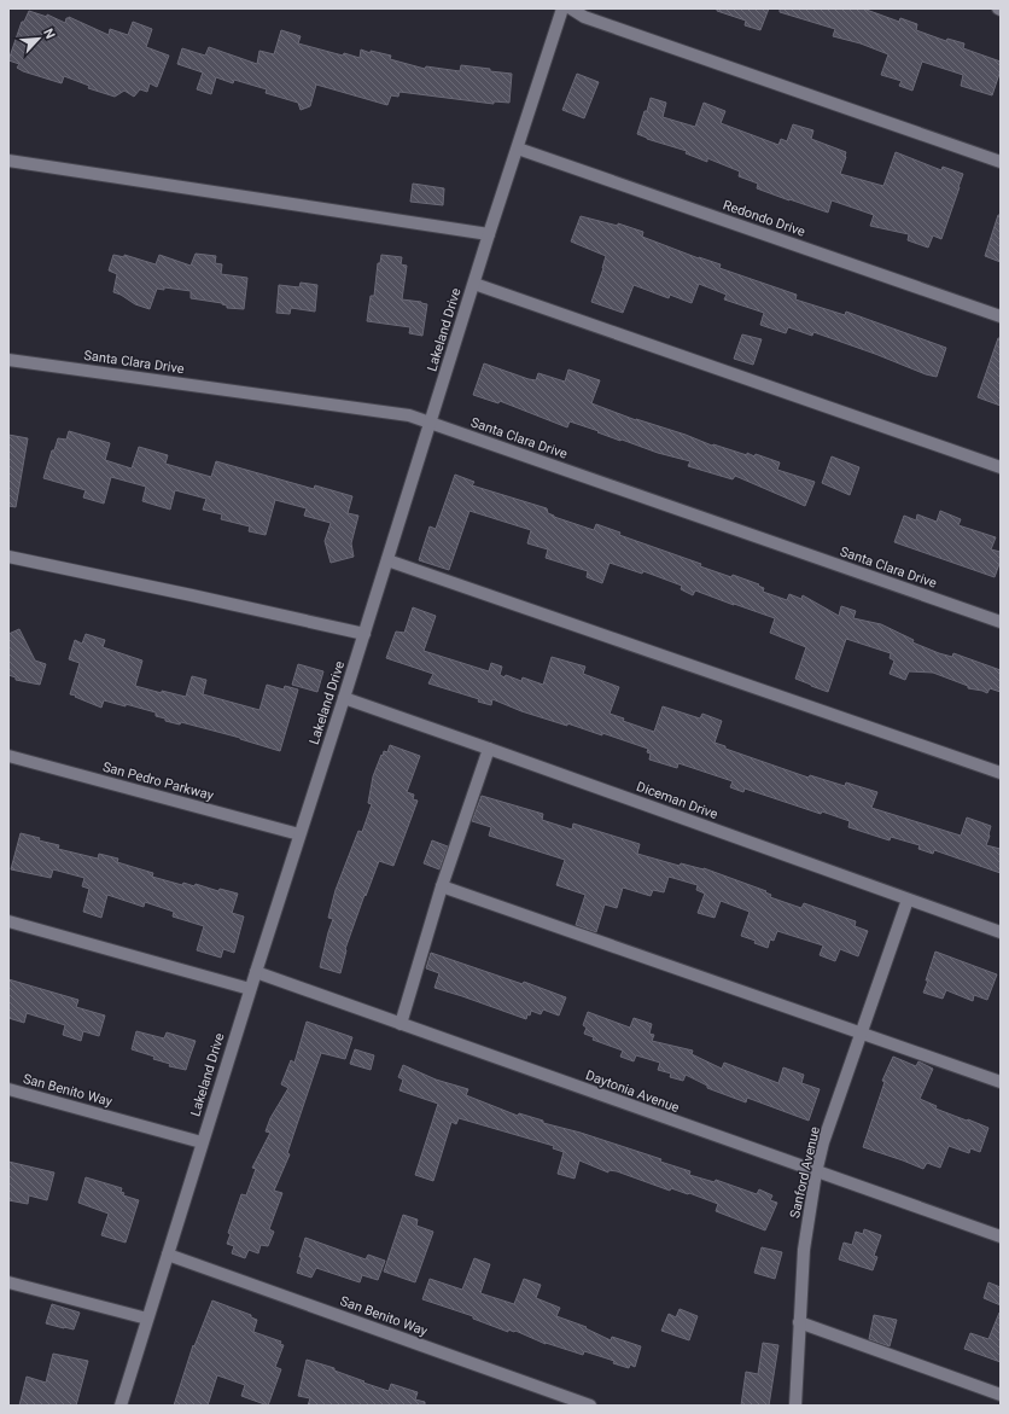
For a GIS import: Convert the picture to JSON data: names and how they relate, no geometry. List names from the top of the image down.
{
  "streets": {
    "street": [
      "Redondo Drive",
      "Lakeland Drive",
      "Santa Clara Drive",
      "San Pedro Parkway",
      "Diceman Drive",
      "San Benito Way",
      "Daytonia Avenue",
      "Sanford Avenue"
    ]
  },
  "crossings": [
    ["Redondo Drive", "Lakeland Drive"],
    ["Lakeland Drive", "Santa Clara Drive"],
    ["Lakeland Drive", "San Pedro Parkway"],
    ["Lakeland Drive", "Diceman Drive"],
    ["Lakeland Drive", "San Benito Way"],
    ["Lakeland Drive", "Daytonia Avenue"],
    ["Diceman Drive", "Sanford Avenue"],
    ["Daytonia Avenue", "Sanford Avenue"]
  ],
  "north": "top right"
}
